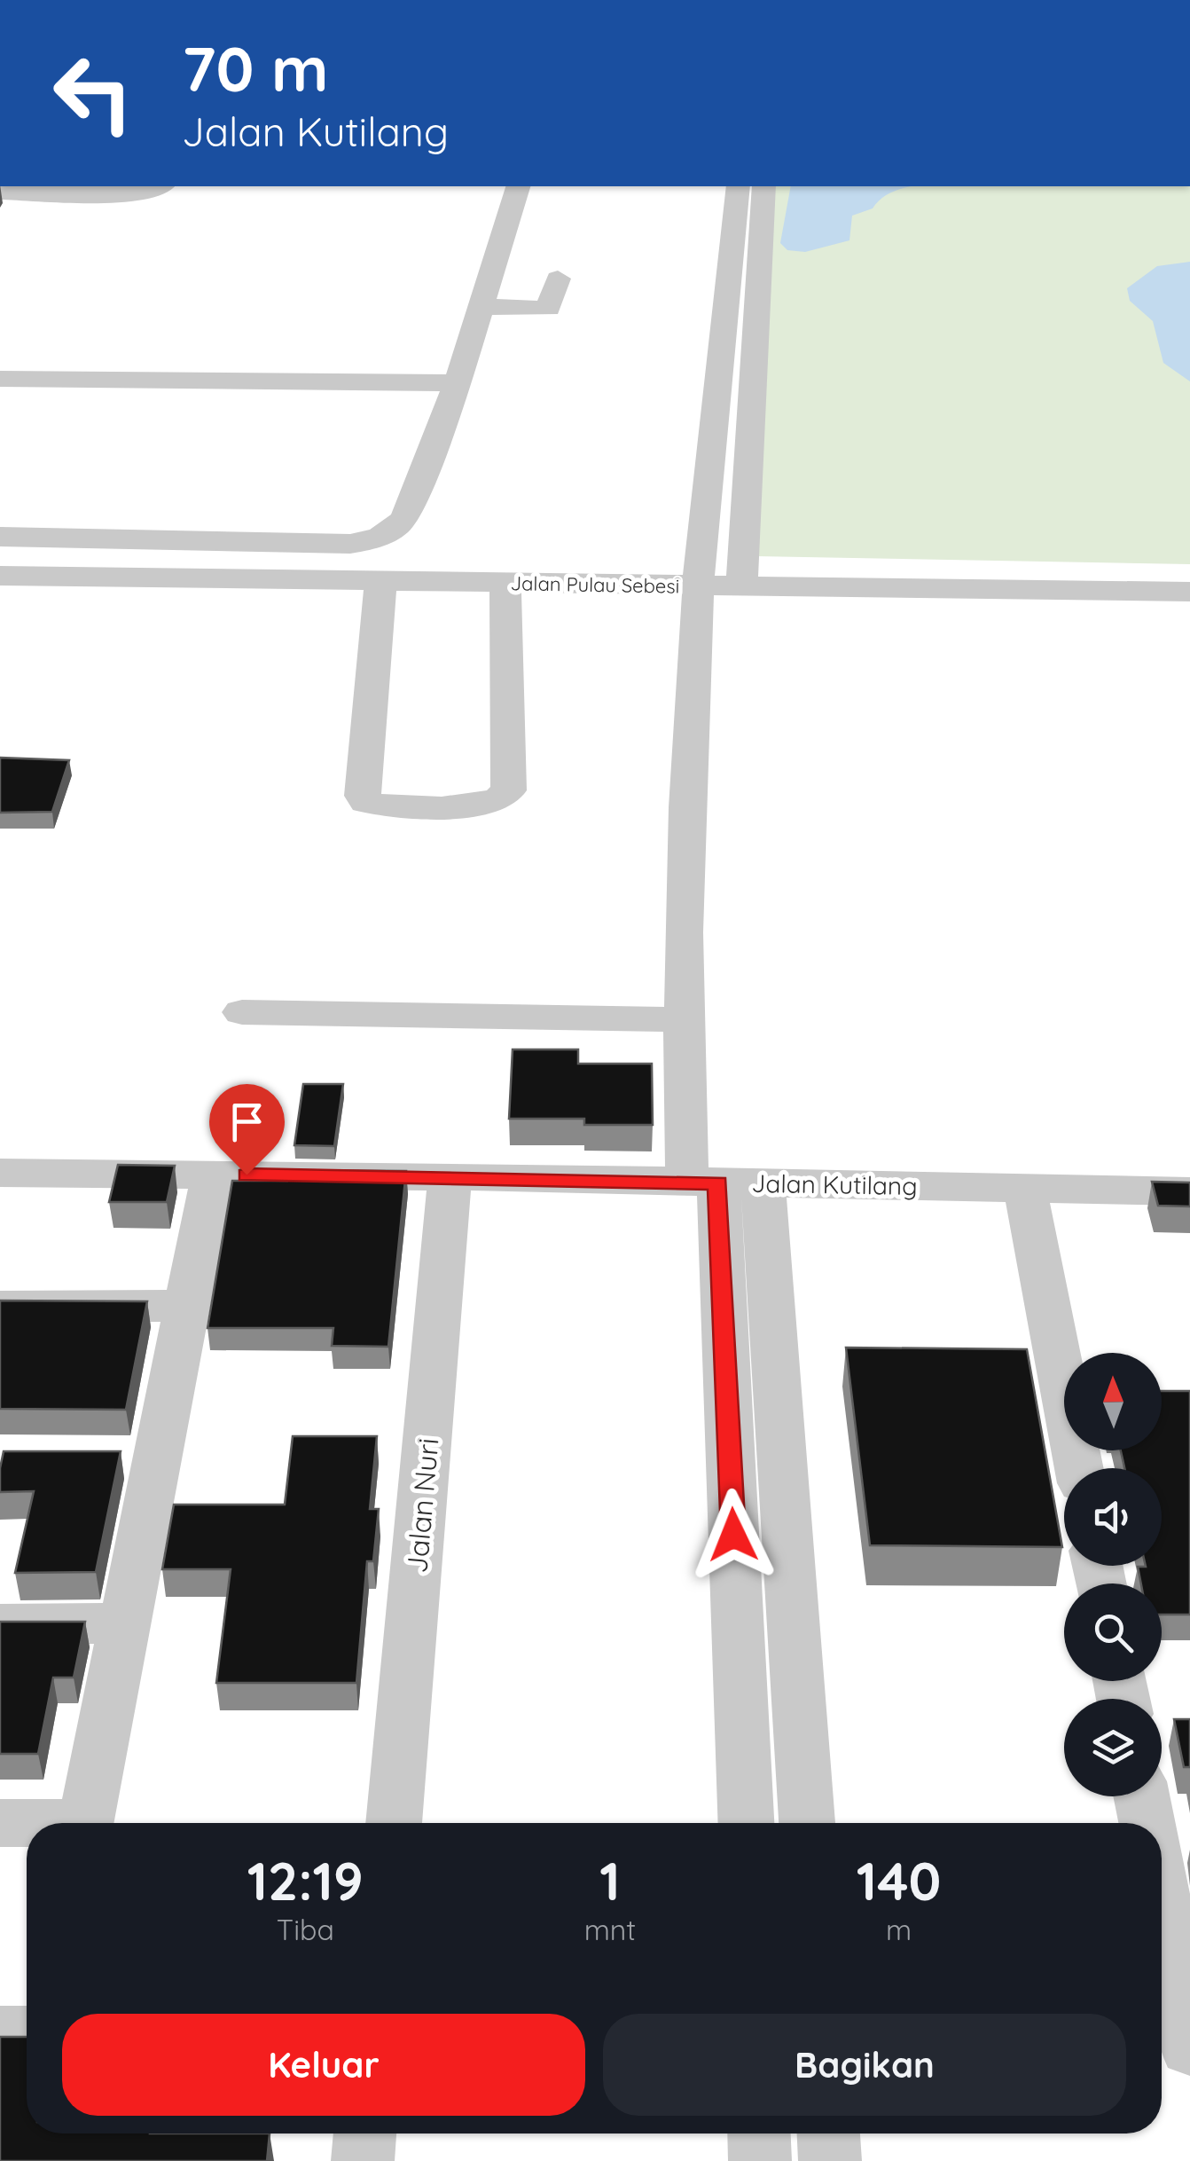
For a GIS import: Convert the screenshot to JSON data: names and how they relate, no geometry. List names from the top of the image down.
{
  "streets": {
    "street": ["Jalan Pulau Sebesi", "Jalan Kutilang", "Jalan Nuri"]
  },
  "crossings": [
    ["Jalan Kutilang", "Jalan Nuri"]
  ],
  "north": "top",
  "page": {
    "turn": ["70 m", "Jalan Kutilang"],
    "eta": [
      "12:19",
      "Tiba",
      "1",
      "mnt",
      "140",
      "m"
    ],
    "buttons": ["Keluar", "Bagikan"]
  }
}
